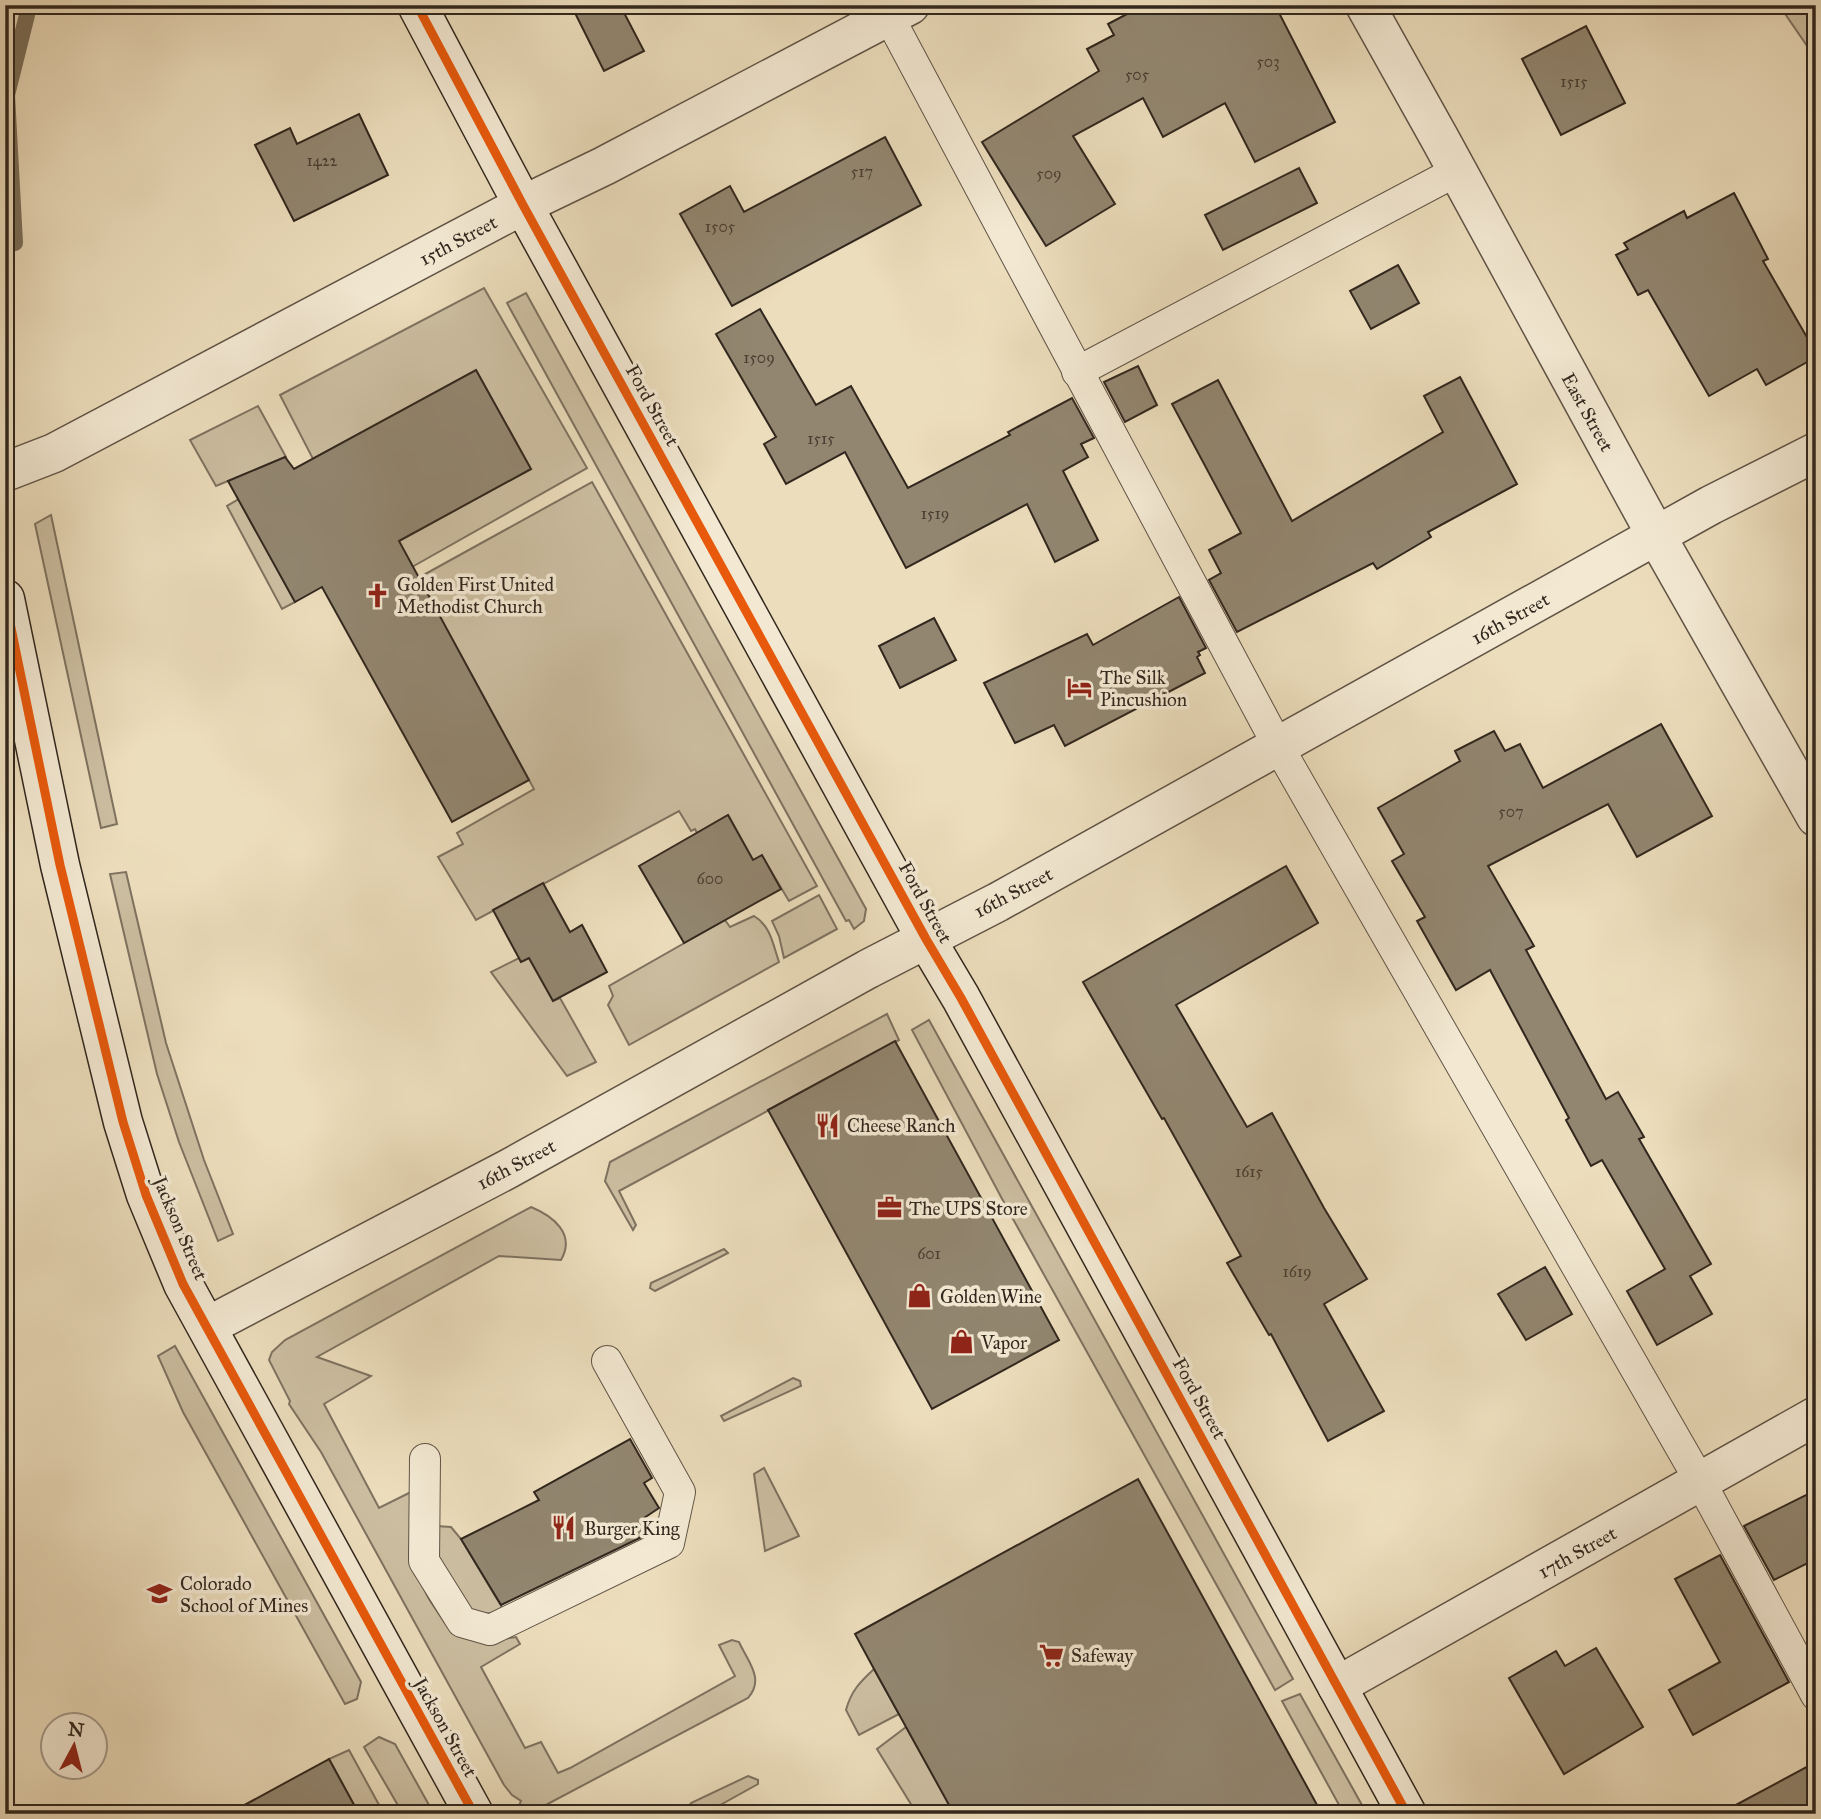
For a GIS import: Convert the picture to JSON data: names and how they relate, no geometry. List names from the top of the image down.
{
  "streets": {
    "street": [
      "15th Street",
      "Ford Street",
      "East Street",
      "16th Street",
      "Jackson Street",
      "17th Street"
    ]
  },
  "crossings": [
    ["15th Street", "Ford Street"],
    ["Ford Street", "16th Street"],
    ["Ford Street", "17th Street"],
    ["East Street", "16th Street"],
    ["16th Street", "Jackson Street"]
  ],
  "places": {
    "church": ["Golden First United Methodist Church"],
    "hotel": ["The Silk Pincushion"],
    "restaurant": ["Cheese Ranch", "Burger King"],
    "office": ["The UPS Store"],
    "shop": ["Golden Wine", "Vapor"],
    "school or university": ["Colorado School of Mines"],
    "supermarket": ["Safeway"]
  },
  "house_numbers": [
    "503",
    "505",
    "1515",
    "1422",
    "517",
    "509",
    "1505",
    "1509",
    "1515",
    "1519",
    "507",
    "600",
    "1615",
    "601",
    "1619"
  ],
  "north": "top"
}
